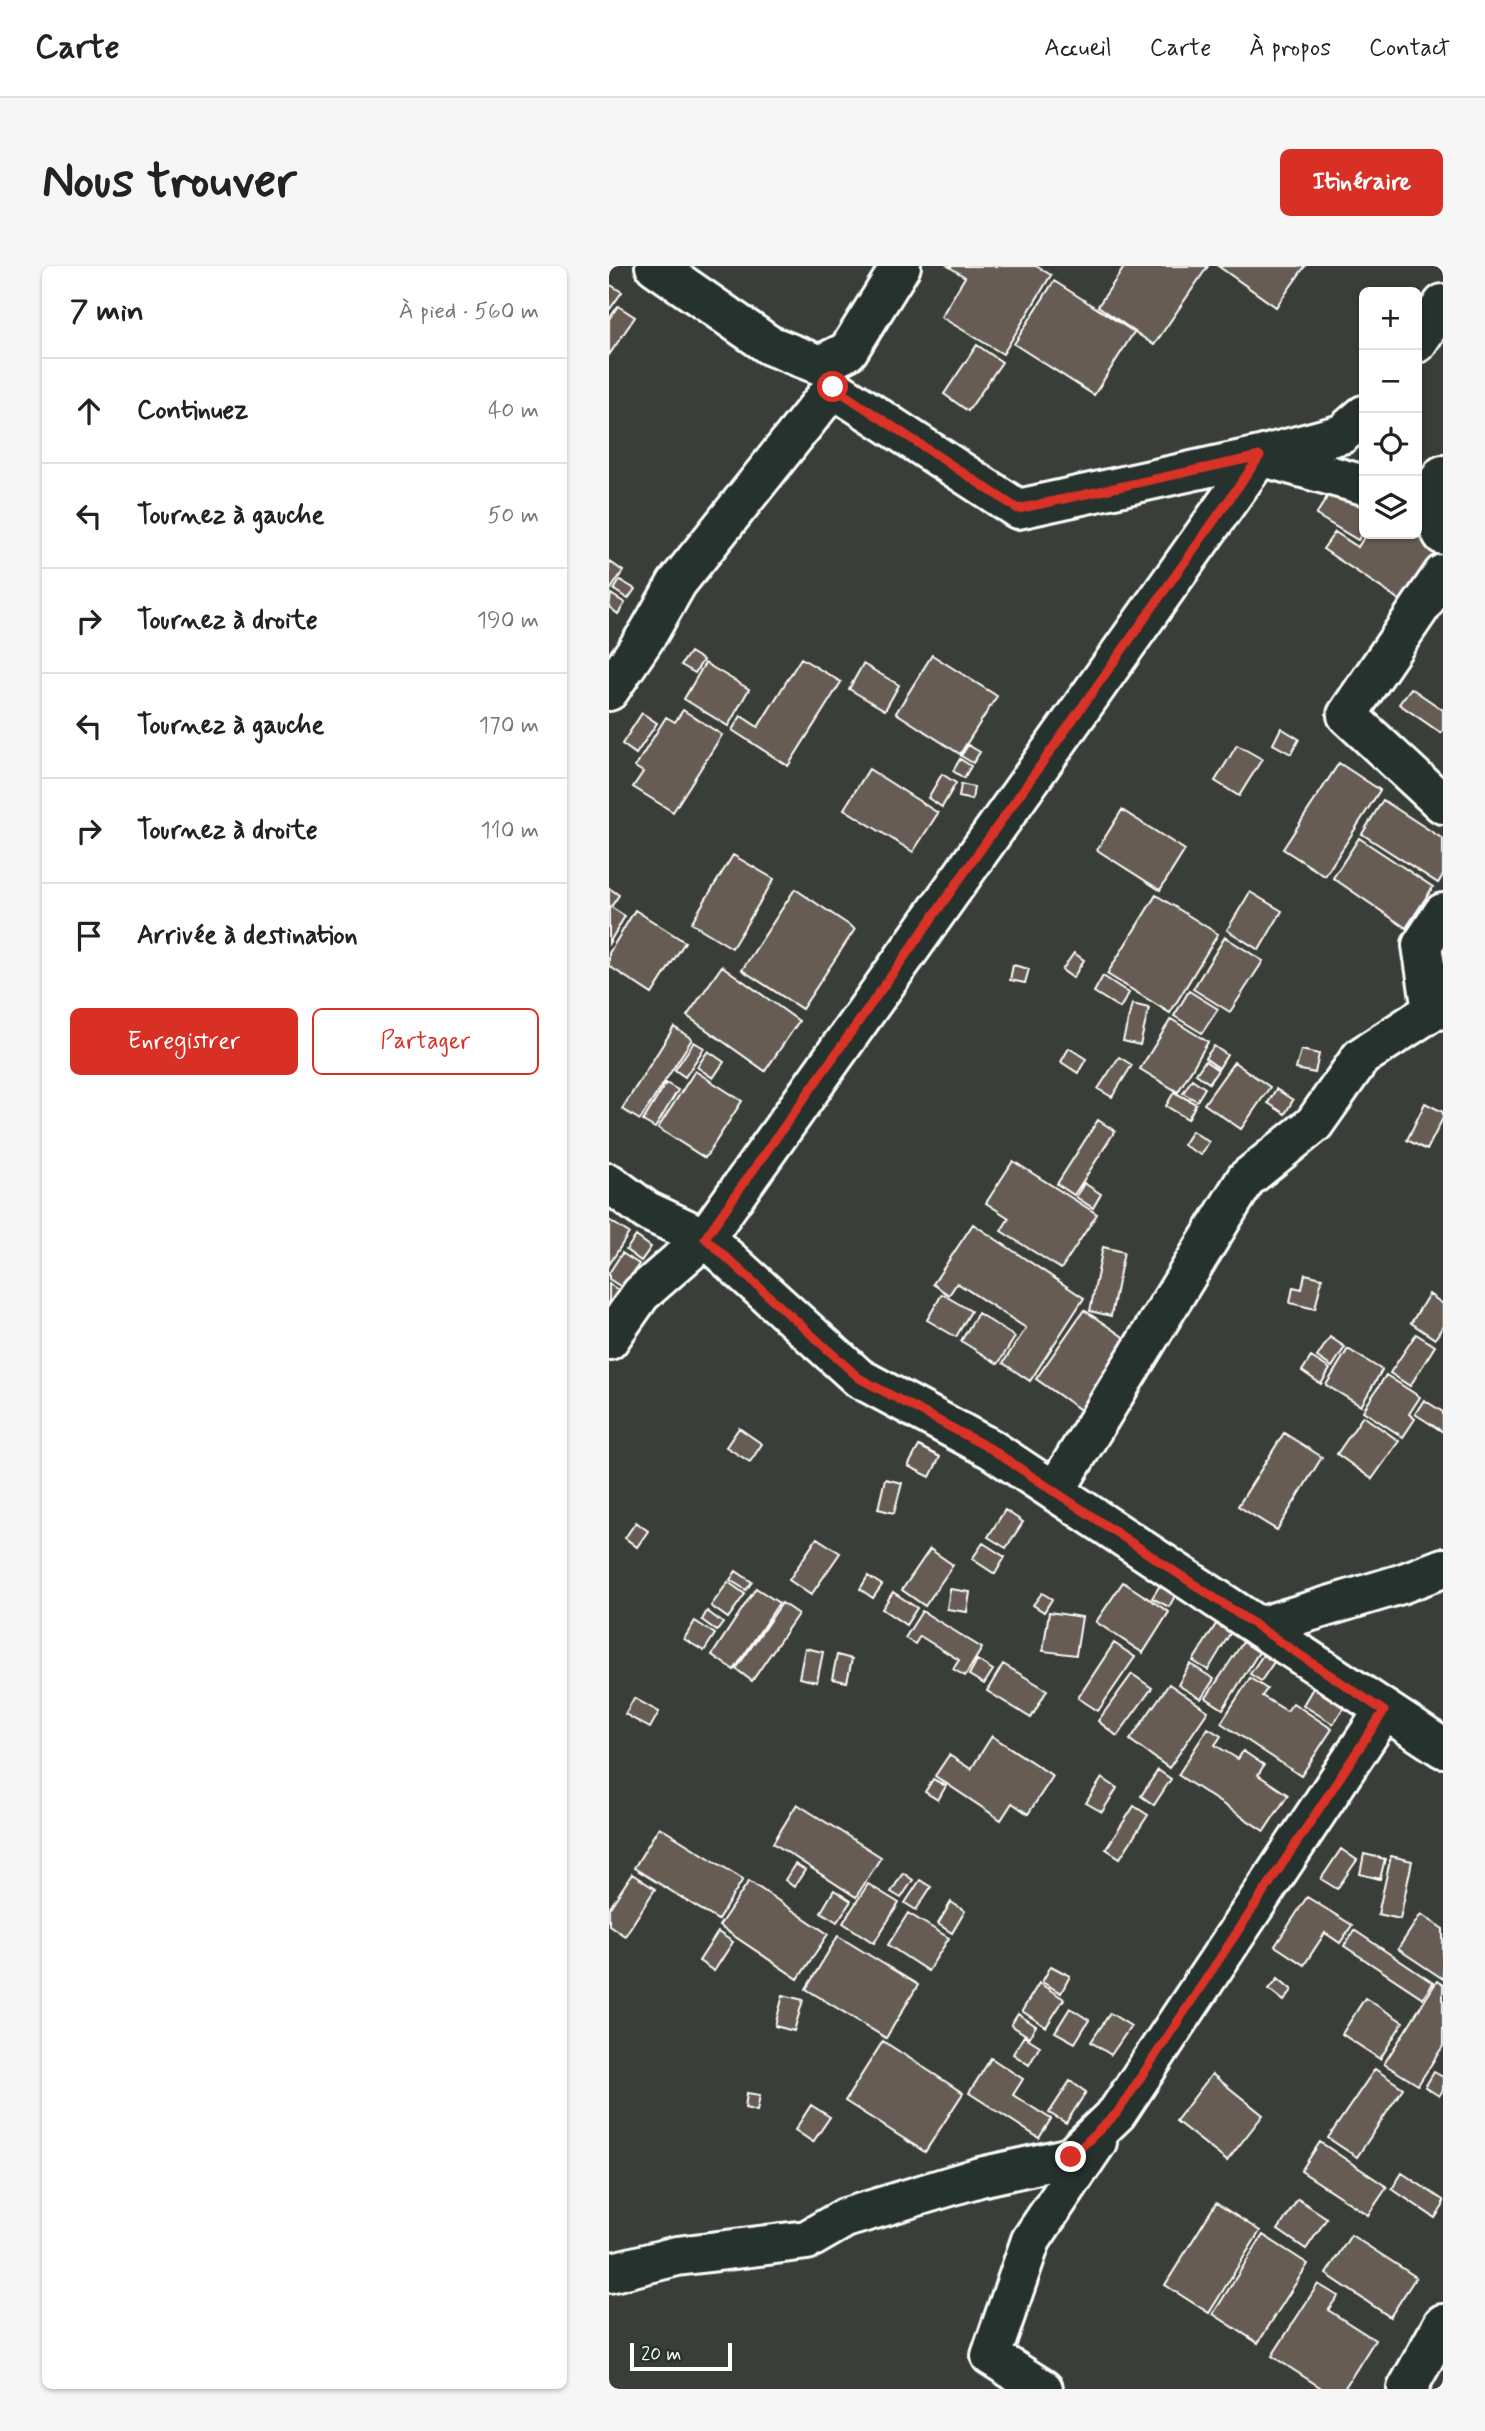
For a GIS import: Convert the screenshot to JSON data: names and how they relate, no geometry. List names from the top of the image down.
{
  "scale_bar": "20 m",
  "page": {
    "header": "Carte",
    "nav": [
      "Accueil",
      "Carte",
      "À propos",
      "Contact"
    ],
    "buttons": [
      "Itinéraire",
      ["Enregistrer", "Partager"]
    ],
    "title": "Nous trouver",
    "heading": ["7 min", "À pied · 560 m"],
    "map_buttons": ["+", "−"],
    "list": [
      ["Continuez", "40 m"],
      ["Tournez à gauche", "50 m"],
      ["Tournez à droite", "190 m"],
      ["Tournez à gauche", "170 m"],
      ["Tournez à droite", "110 m"],
      "Arrivée à destination"
    ],
    "scale": "20 m"
  }
}
